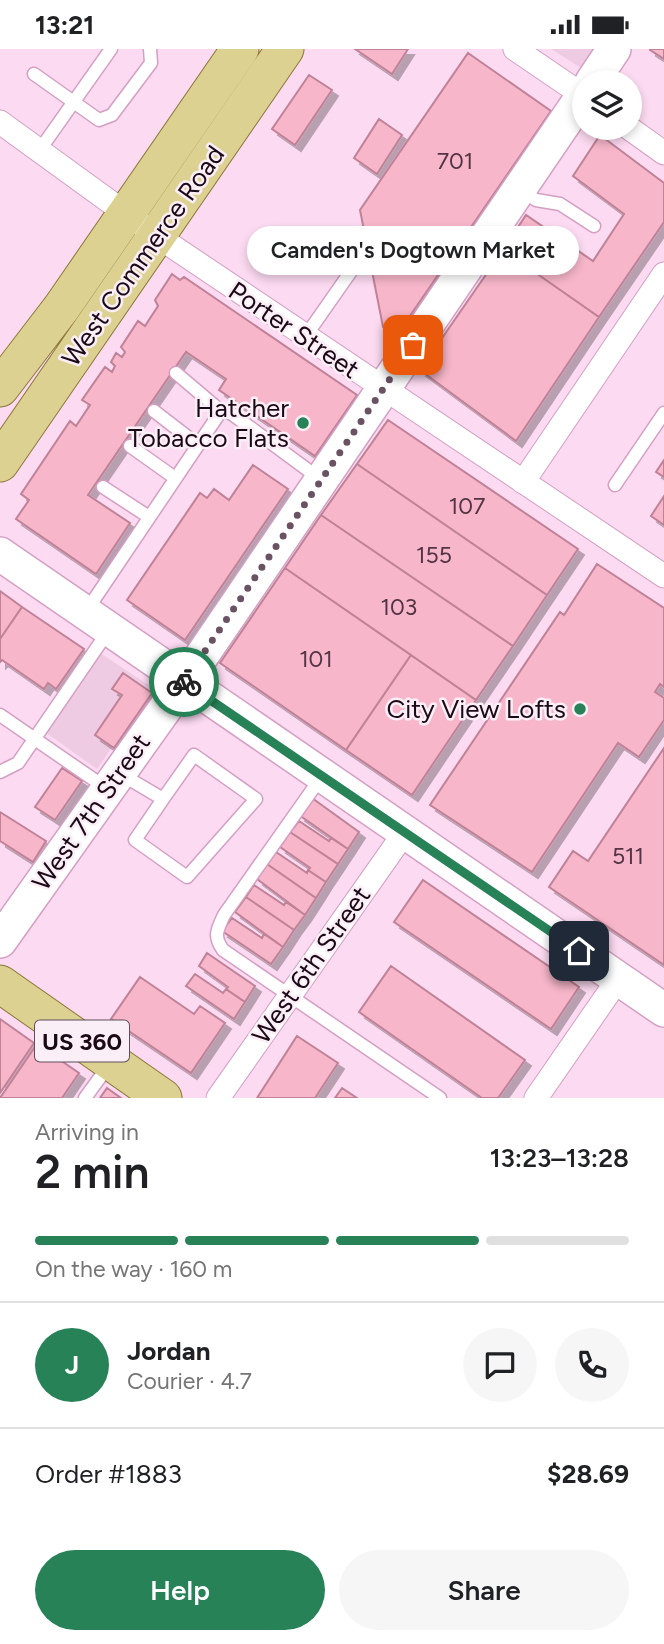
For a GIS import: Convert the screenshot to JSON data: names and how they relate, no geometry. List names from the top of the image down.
{
  "streets": {
    "main road": ["West Commerce Road", "US 360"],
    "street": ["Porter Street", "West 7th Street", "West 6th Street"]
  },
  "crossings": [
    ["West Commerce Road", "Porter Street"],
    ["Porter Street", "West 7th Street"]
  ],
  "places": ["Camden's Dogtown Market", "Hatcher Tobacco Flats", "City View Lofts"],
  "house_numbers": [
    "701",
    "107",
    "155",
    "103",
    "101",
    "511"
  ],
  "page": {
    "status": "13:21",
    "bubble": "Camden's Dogtown Market",
    "heading": ["2 min", "Arriving in", "13:23–13:28"],
    "panel": [
      "Jordan",
      "Courier · 4.7",
      "Order #1883",
      "$28.69"
    ],
    "bar": "On the way · 160 m",
    "round": "J",
    "buttons": ["Help", "Share"]
  }
}
